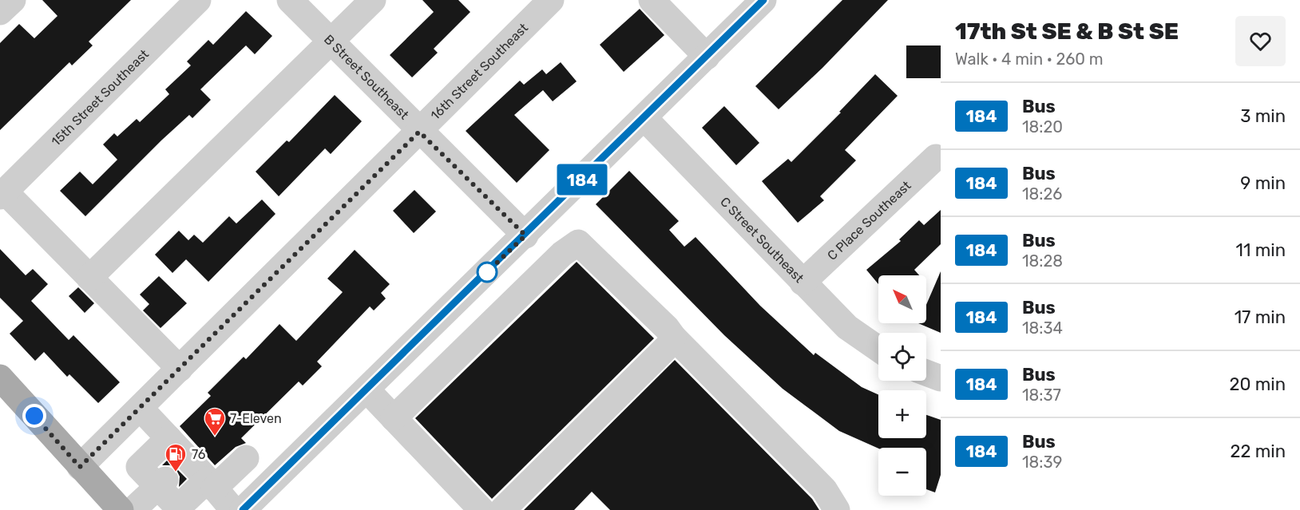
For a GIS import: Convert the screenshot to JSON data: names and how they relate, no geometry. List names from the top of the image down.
{
  "streets": {
    "street": [
      "16th Street Southeast",
      "B Street Southeast",
      "15th Street Southeast",
      "C Place Southeast",
      "C Street Southeast"
    ]
  },
  "crossings": [
    ["16th Street Southeast", "B Street Southeast"],
    ["C Place Southeast", "C Street Southeast"]
  ],
  "places": {
    "supermarket": ["7-Eleven"],
    "fuel station": ["76"]
  },
  "lines": ["bus line 184"],
  "north": "top left",
  "page": {
    "on_map": "184",
    "heading": ["17th St SE & B St SE", "Walk · 4 min · 260 m"],
    "list": [
      {
        "mark": "184",
        "name": "Bus",
        "note": "18:20",
        "value": "3 min"
      },
      {
        "mark": "184",
        "name": "Bus",
        "note": "18:26",
        "value": "9 min"
      },
      {
        "mark": "184",
        "name": "Bus",
        "note": "18:28",
        "value": "11 min"
      },
      {
        "mark": "184",
        "name": "Bus",
        "note": "18:34",
        "value": "17 min"
      },
      {
        "mark": "184",
        "name": "Bus",
        "note": "18:37",
        "value": "20 min"
      },
      {
        "mark": "184",
        "name": "Bus",
        "note": "18:39",
        "value": "22 min"
      }
    ],
    "map_buttons": ["+", "−"]
  }
}
